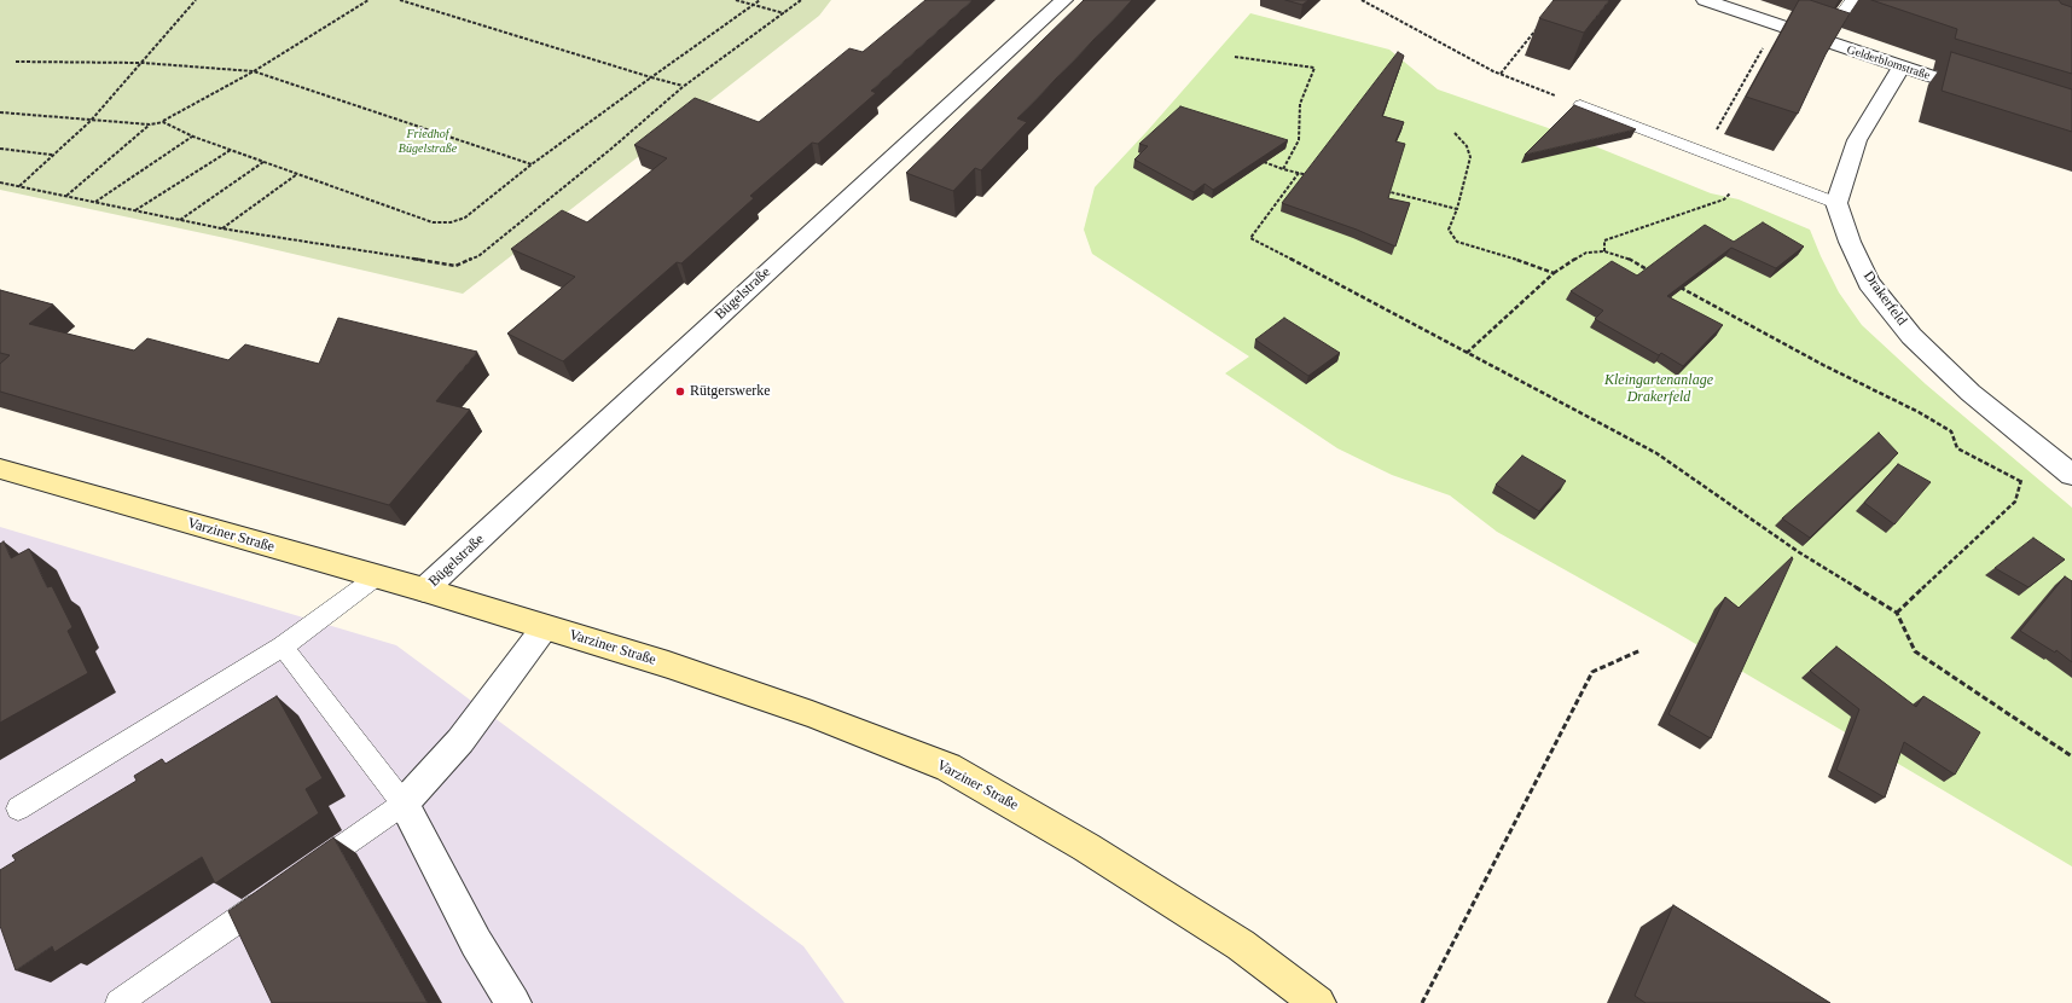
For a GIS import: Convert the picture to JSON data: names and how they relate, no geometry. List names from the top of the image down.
{
  "streets": {
    "street": [
      "Gelderblomstraße",
      "Bügelstraße",
      "Drakerfeld",
      "Varziner Straße"
    ]
  },
  "crossings": [
    ["Bügelstraße", "Varziner Straße"]
  ],
  "parks": ["Friedhof Bügelstraße", "Kleingartenanlage Drakerfeld"],
  "places": ["Rütgerswerke"]
}
